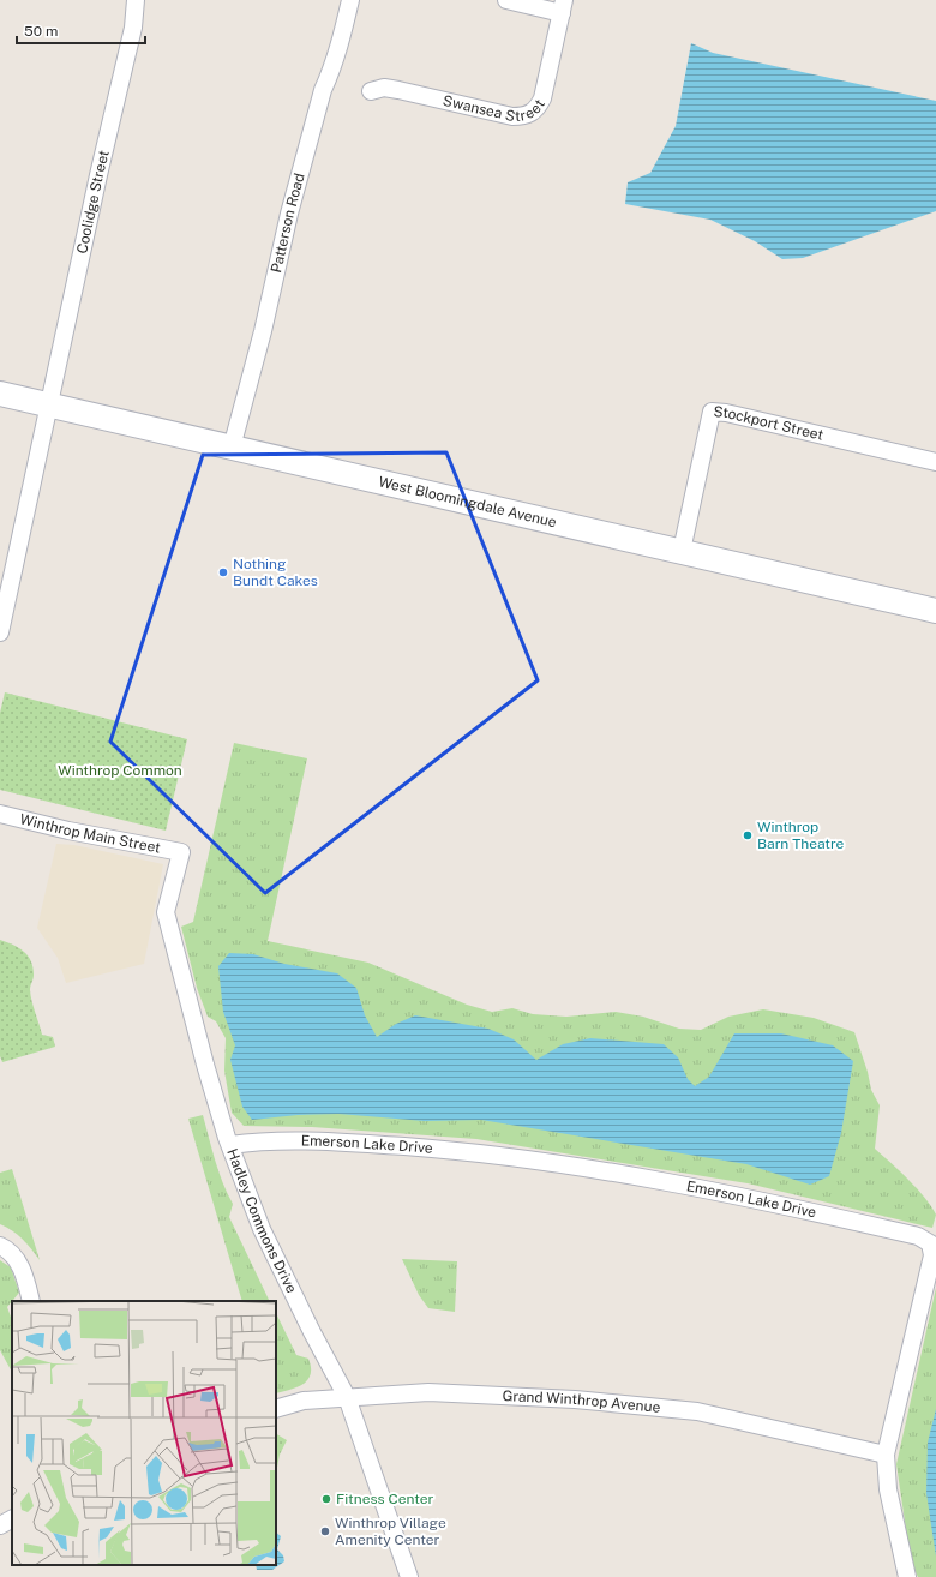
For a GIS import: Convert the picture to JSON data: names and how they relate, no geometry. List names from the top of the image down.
{
  "streets": {
    "main road": ["West Bloomingdale Avenue"],
    "street": [
      "Swansea Street",
      "Coolidge Street",
      "Patterson Road",
      "Stockport Street",
      "Winthrop Main Street",
      "Emerson Lake Drive",
      "Hadley Commons Drive",
      "Grand Winthrop Avenue"
    ]
  },
  "crossings": [
    ["Coolidge Street", "West Bloomingdale Avenue"],
    ["Patterson Road", "West Bloomingdale Avenue"],
    ["Stockport Street", "West Bloomingdale Avenue"],
    ["Winthrop Main Street", "Hadley Commons Drive"],
    ["Emerson Lake Drive", "Hadley Commons Drive"],
    ["Emerson Lake Drive", "Grand Winthrop Avenue"],
    ["Hadley Commons Drive", "Grand Winthrop Avenue"]
  ],
  "parks": ["Winthrop Common"],
  "places": [
    "Nothing Bundt Cakes",
    "Winthrop Barn Theatre",
    "Fitness Center",
    "Winthrop Village Amenity Center"
  ],
  "scale_bar": "50 m"
}
